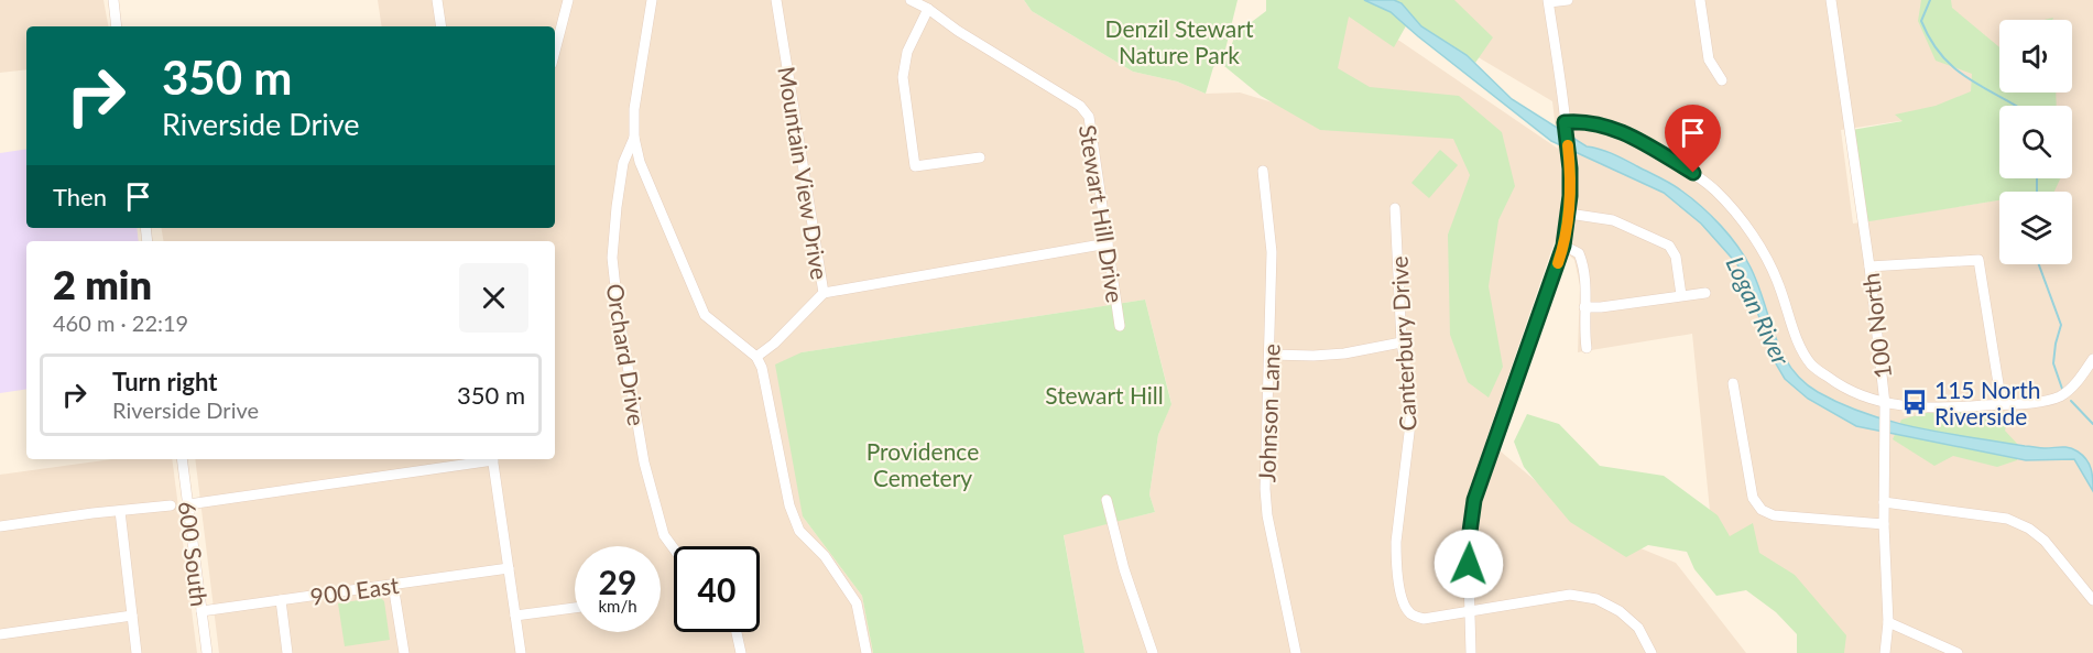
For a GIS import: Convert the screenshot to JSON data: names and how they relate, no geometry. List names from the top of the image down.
{
  "streets": {
    "street": [
      "Mountain View Drive",
      "Stewart Hill Drive",
      "100 North",
      "Canterbury Drive",
      "Orchard Drive",
      "Johnson Lane",
      "600 South",
      "900 East"
    ]
  },
  "crossings": [
    ["600 South", "900 East"]
  ],
  "water": ["Logan River"],
  "parks": ["Denzil Stewart Nature Park", "Stewart Hill", "Providence Cemetery"],
  "places": {
    "bus stop": ["115 North Riverside"]
  },
  "page": {
    "turn": ["350 m", "Riverside Drive"],
    "then": "Then",
    "heading": ["2 min", "460 m · 22:19"],
    "list": [
      {
        "name": "Turn right",
        "note": "Riverside Drive",
        "value": "350 m"
      }
    ],
    "speed": "29 km/h",
    "limit": "40"
  }
}
